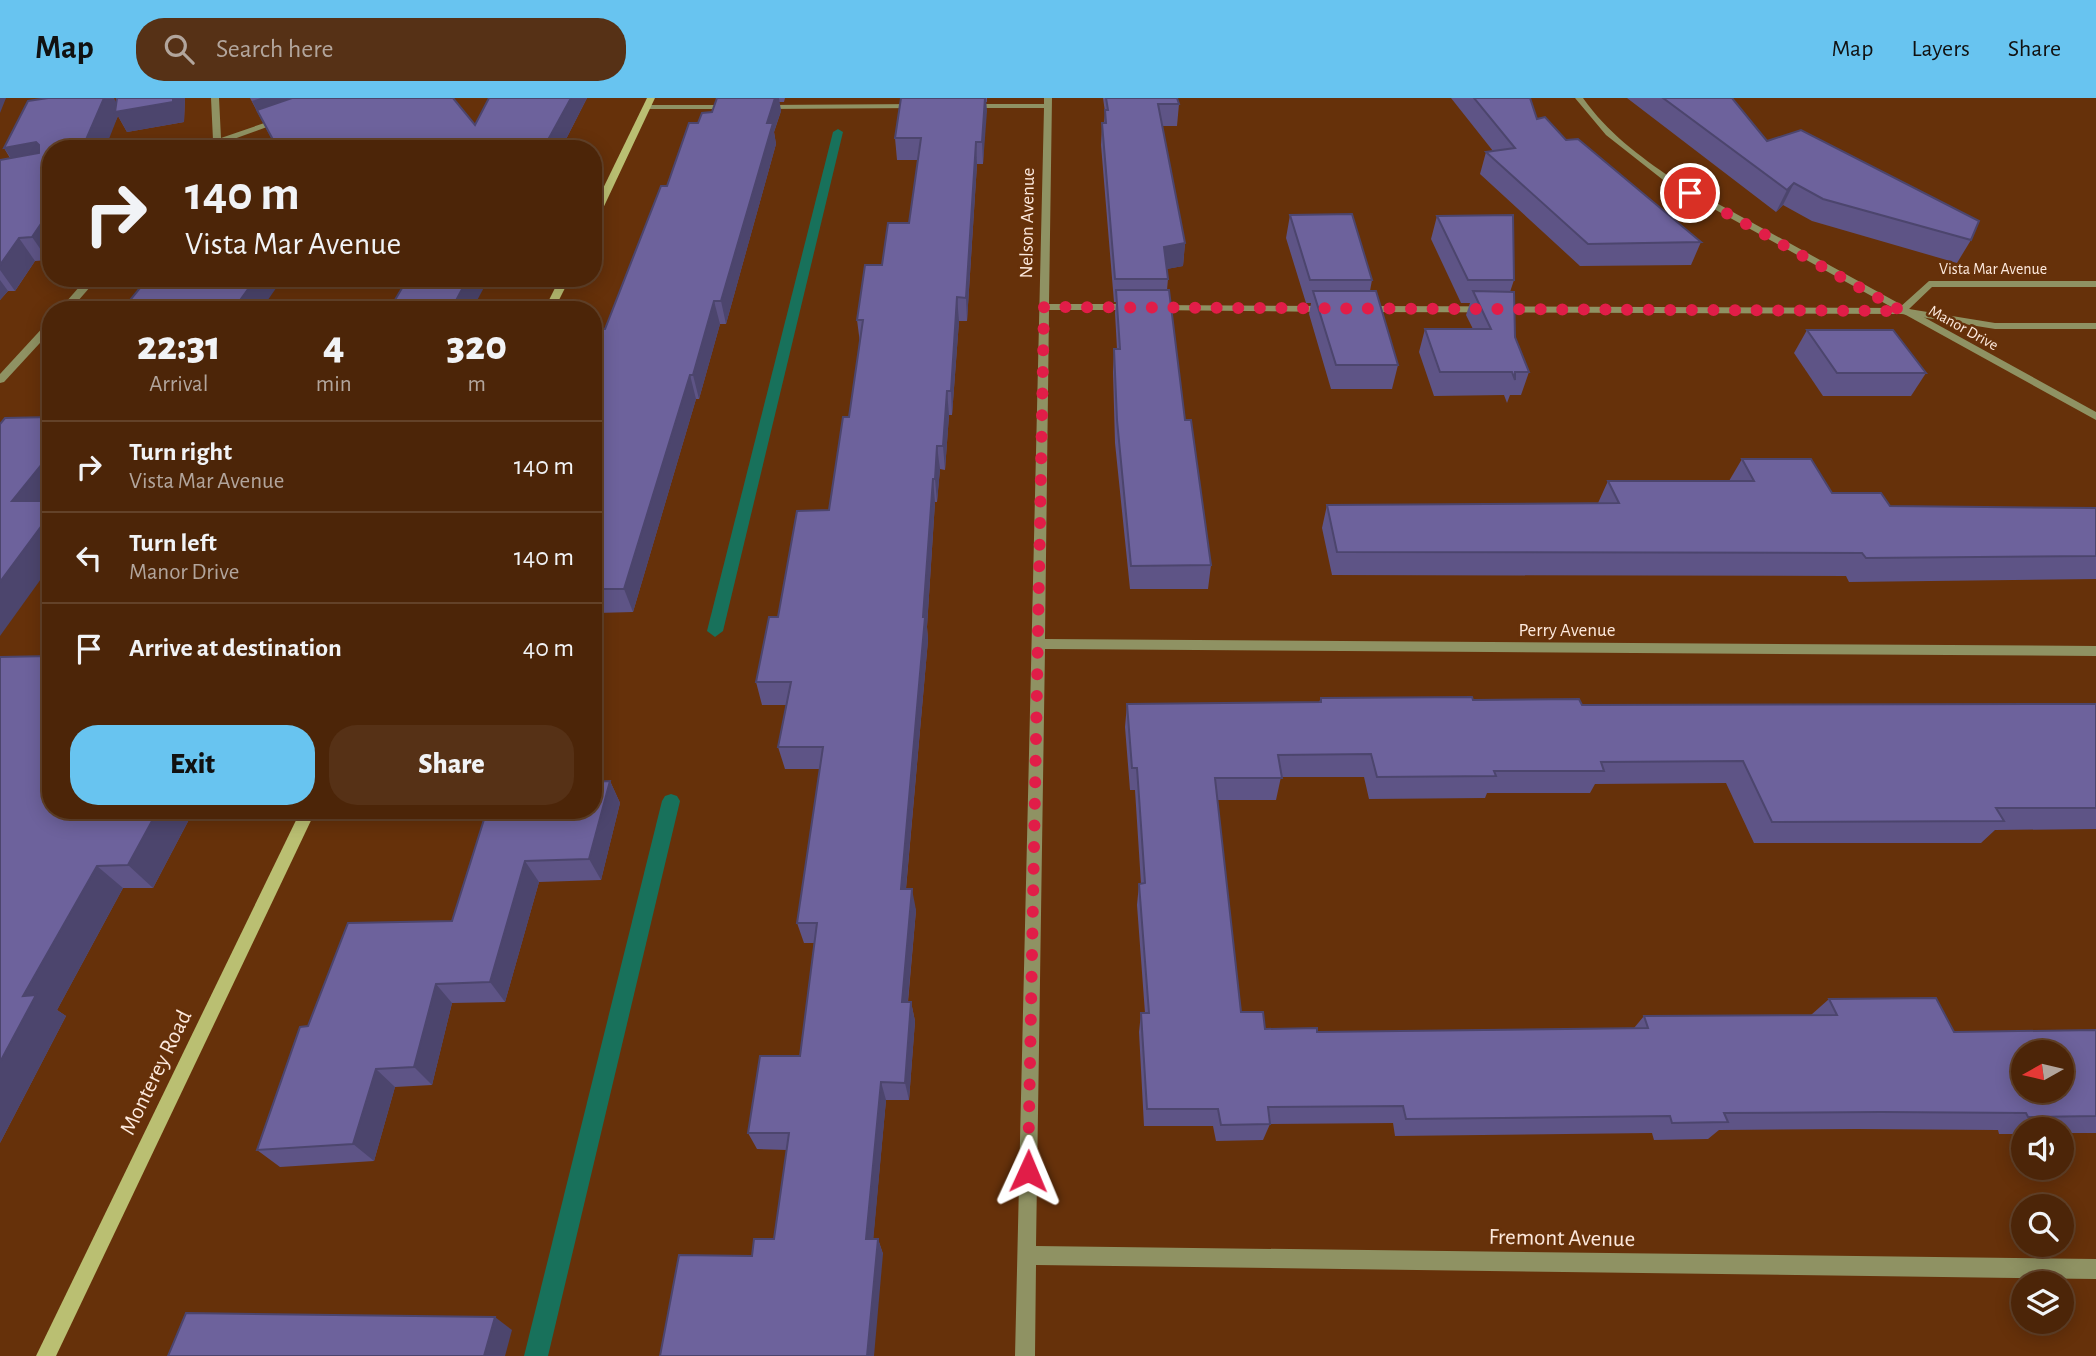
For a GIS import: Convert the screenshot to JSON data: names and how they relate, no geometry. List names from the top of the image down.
{
  "streets": {
    "main road": ["Monterey Road"],
    "street": [
      "Nelson Avenue",
      "Vista Mar Avenue",
      "Manor Drive",
      "Perry Avenue",
      "Fremont Avenue"
    ]
  },
  "crossings": [
    ["Nelson Avenue", "Perry Avenue"],
    ["Nelson Avenue", "Fremont Avenue"],
    ["Vista Mar Avenue", "Manor Drive"]
  ],
  "north": "left",
  "page": {
    "header": "Map",
    "search": "Search here",
    "nav": ["Map", "Layers", "Share"],
    "turn": ["140 m", "Vista Mar Avenue"],
    "eta": [
      "22:31",
      "Arrival",
      "4",
      "min",
      "320",
      "m"
    ],
    "list": [
      {
        "name": "Turn right",
        "note": "Vista Mar Avenue",
        "value": "140 m"
      },
      {
        "name": "Turn left",
        "note": "Manor Drive",
        "value": "140 m"
      },
      {
        "name": "Arrive at destination",
        "value": "40 m"
      }
    ],
    "buttons": ["Exit", "Share"]
  }
}
